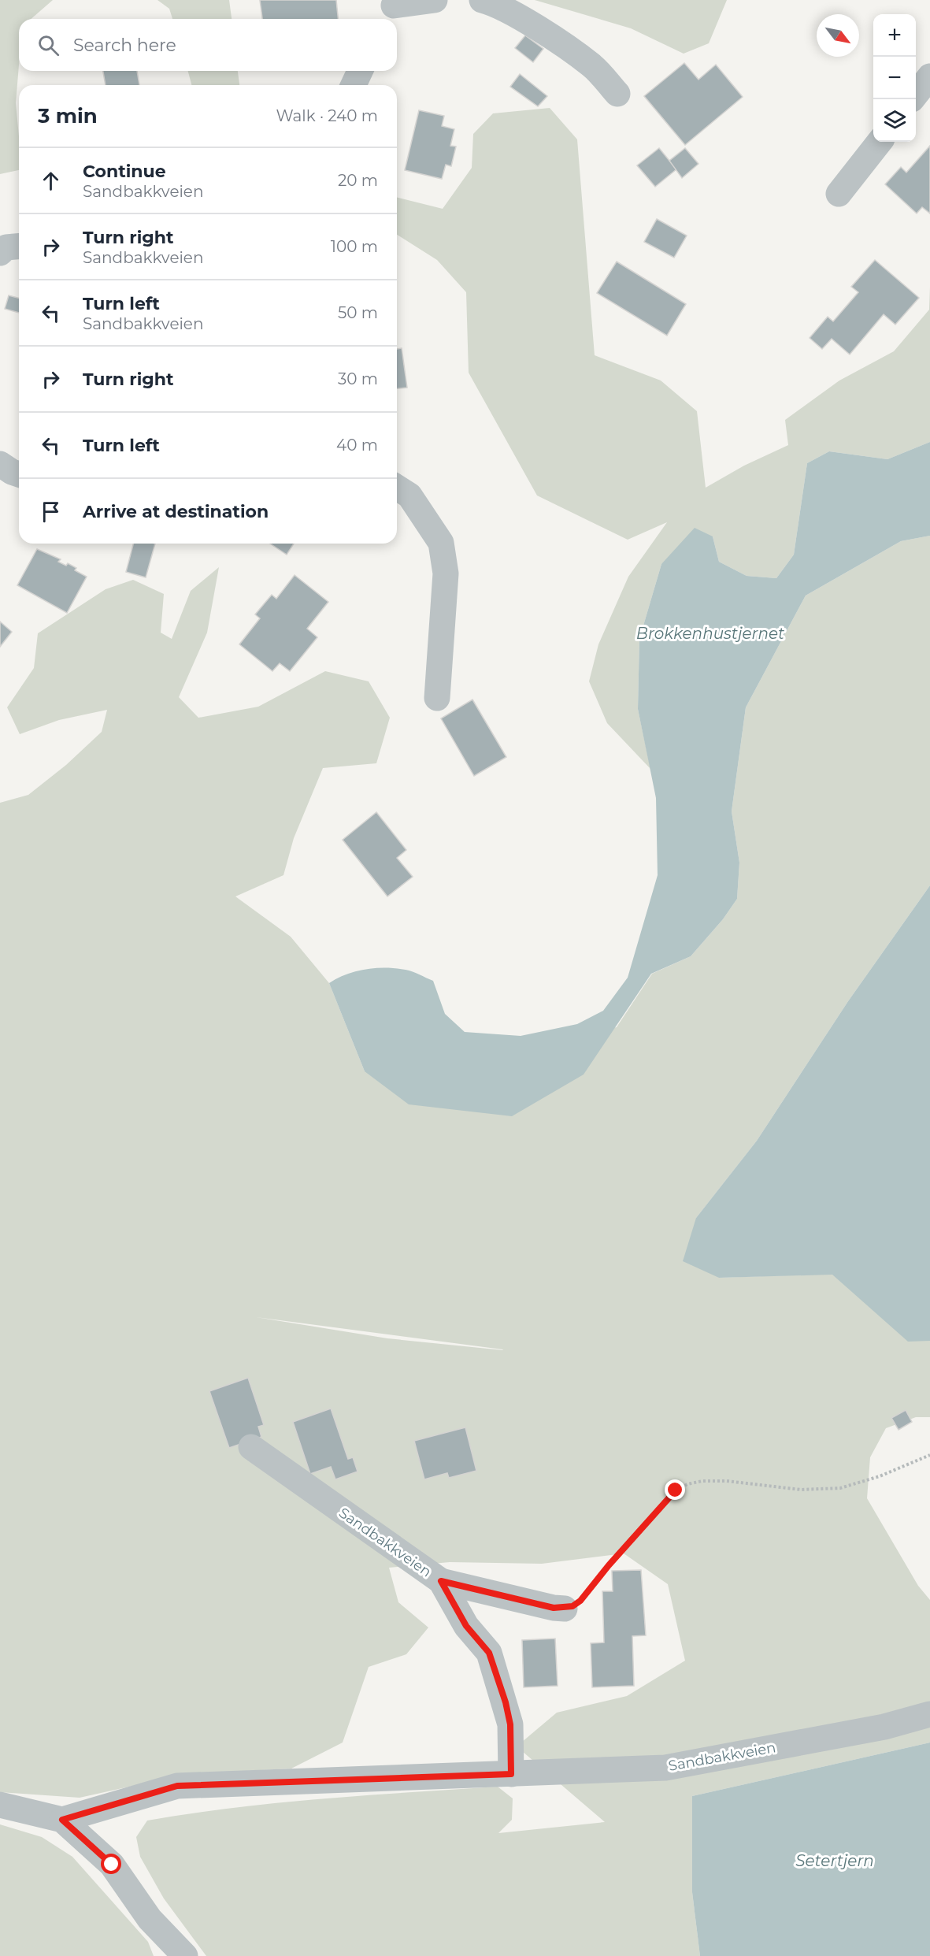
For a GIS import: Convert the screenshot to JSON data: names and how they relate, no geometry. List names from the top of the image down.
{
  "streets": {
    "street": ["Sandbakkveien"]
  },
  "water": ["Brokkenhustjernet", "Setertjern"],
  "north": "bottom right",
  "page": {
    "map_buttons": ["+", "−"],
    "search": "Search here",
    "heading": ["3 min", "Walk · 240 m"],
    "list": [
      ["Continue", "Sandbakkveien", "20 m"],
      ["Turn right", "Sandbakkveien", "100 m"],
      ["Turn left", "Sandbakkveien", "50 m"],
      ["Turn right", "30 m"],
      ["Turn left", "40 m"],
      "Arrive at destination"
    ]
  }
}
